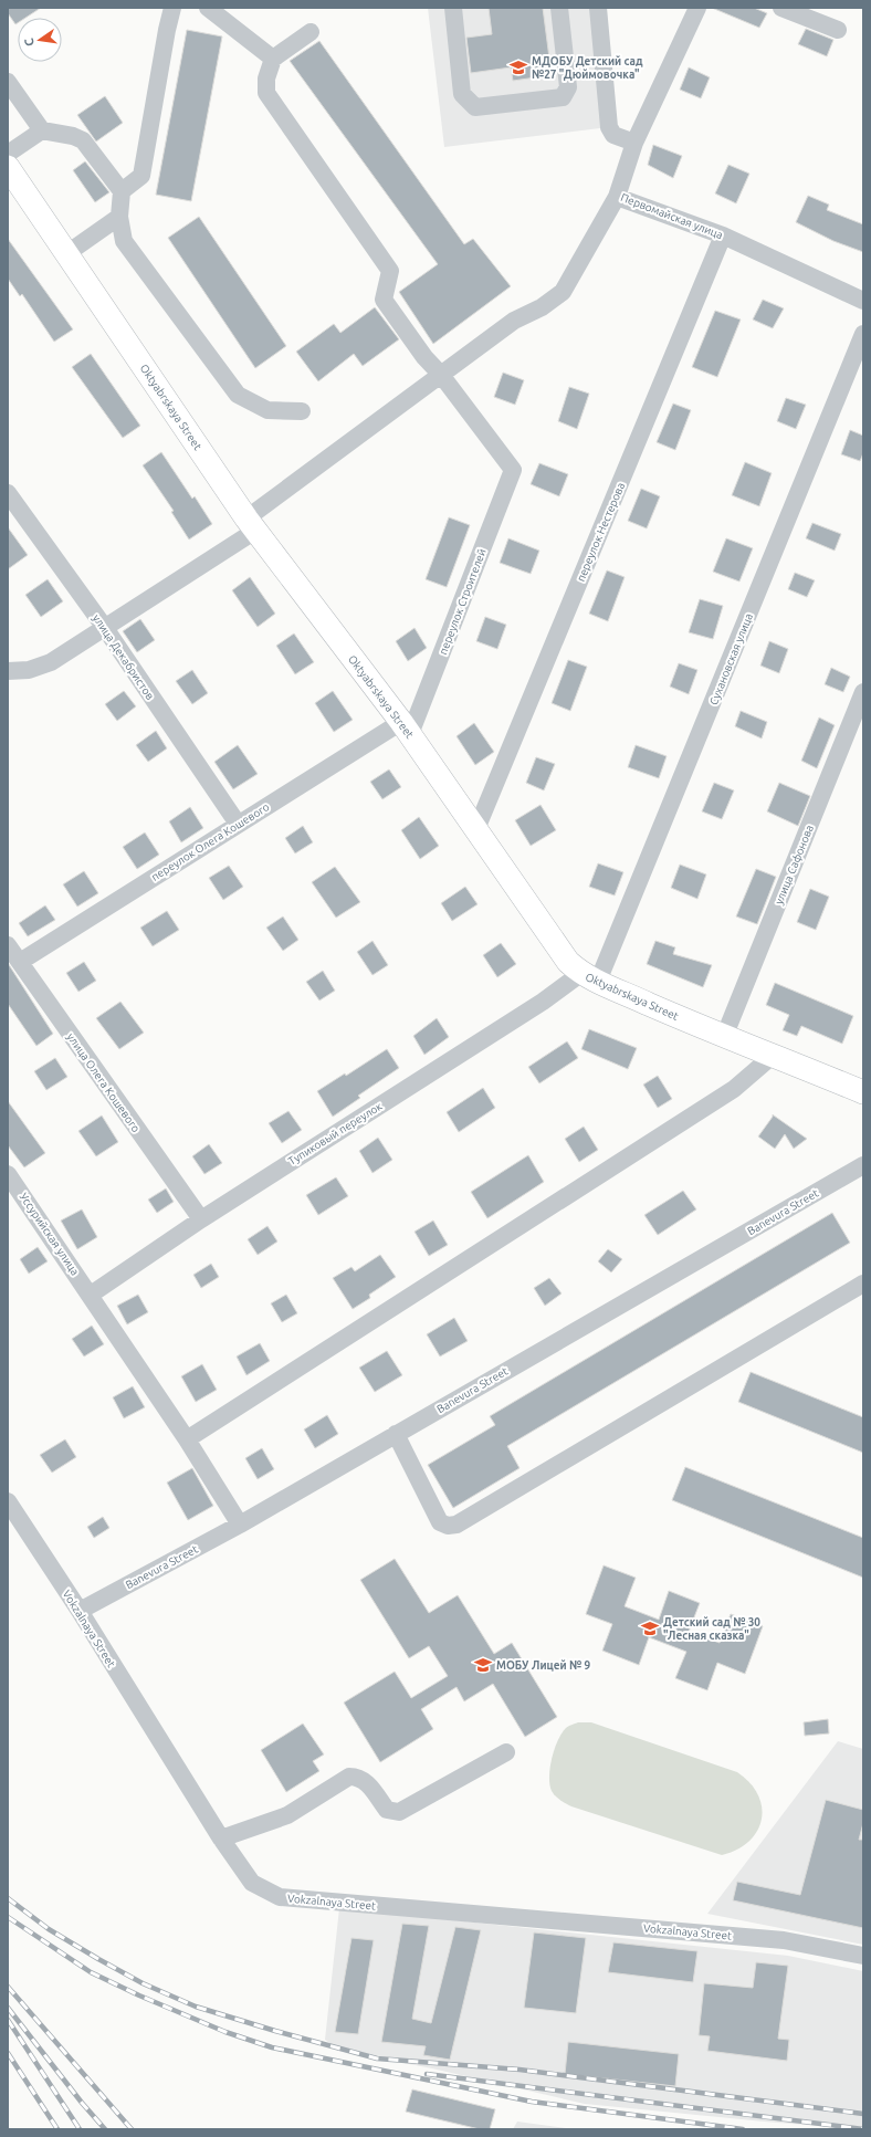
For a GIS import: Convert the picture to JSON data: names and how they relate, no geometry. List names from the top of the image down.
{
  "streets": {
    "main road": ["Oktyabrskaya Street"],
    "street": [
      "Первомайская улица",
      "переулок Нестерова",
      "переулок Строителей",
      "улица Декабристов",
      "Сухановская улица",
      "переулок Олега Кошевого",
      "улица Сафонова",
      "улица Олега Кошевого",
      "Тупиковый переулок",
      "Banevura Street",
      "Уссурийская улица",
      "Vokzalnaya Street"
    ]
  },
  "crossings": [
    ["Первомайская улица", "переулок Нестерова"],
    ["Oktyabrskaya Street", "переулок Нестерова"],
    ["Oktyabrskaya Street", "переулок Строителей"],
    ["Oktyabrskaya Street", "Сухановская улица"],
    ["Oktyabrskaya Street", "переулок Олега Кошевого"],
    ["Oktyabrskaya Street", "улица Сафонова"],
    ["Oktyabrskaya Street", "Тупиковый переулок"],
    ["переулок Строителей", "переулок Олега Кошевого"],
    ["улица Декабристов", "переулок Олега Кошевого"],
    ["Сухановская улица", "Тупиковый переулок"],
    ["переулок Олега Кошевого", "улица Олега Кошевого"],
    ["улица Олега Кошевого", "Тупиковый переулок"],
    ["Тупиковый переулок", "Уссурийская улица"],
    ["Banevura Street", "Уссурийская улица"],
    ["Banevura Street", "Vokzalnaya Street"]
  ],
  "places": {
    "school or university": ["МДОБУ Детский сад №27 \"Дюймовочка\"", "Детский сад № 30 \"Лесная сказка\"", "МОБУ Лицей № 9"]
  },
  "north": "left"
}
